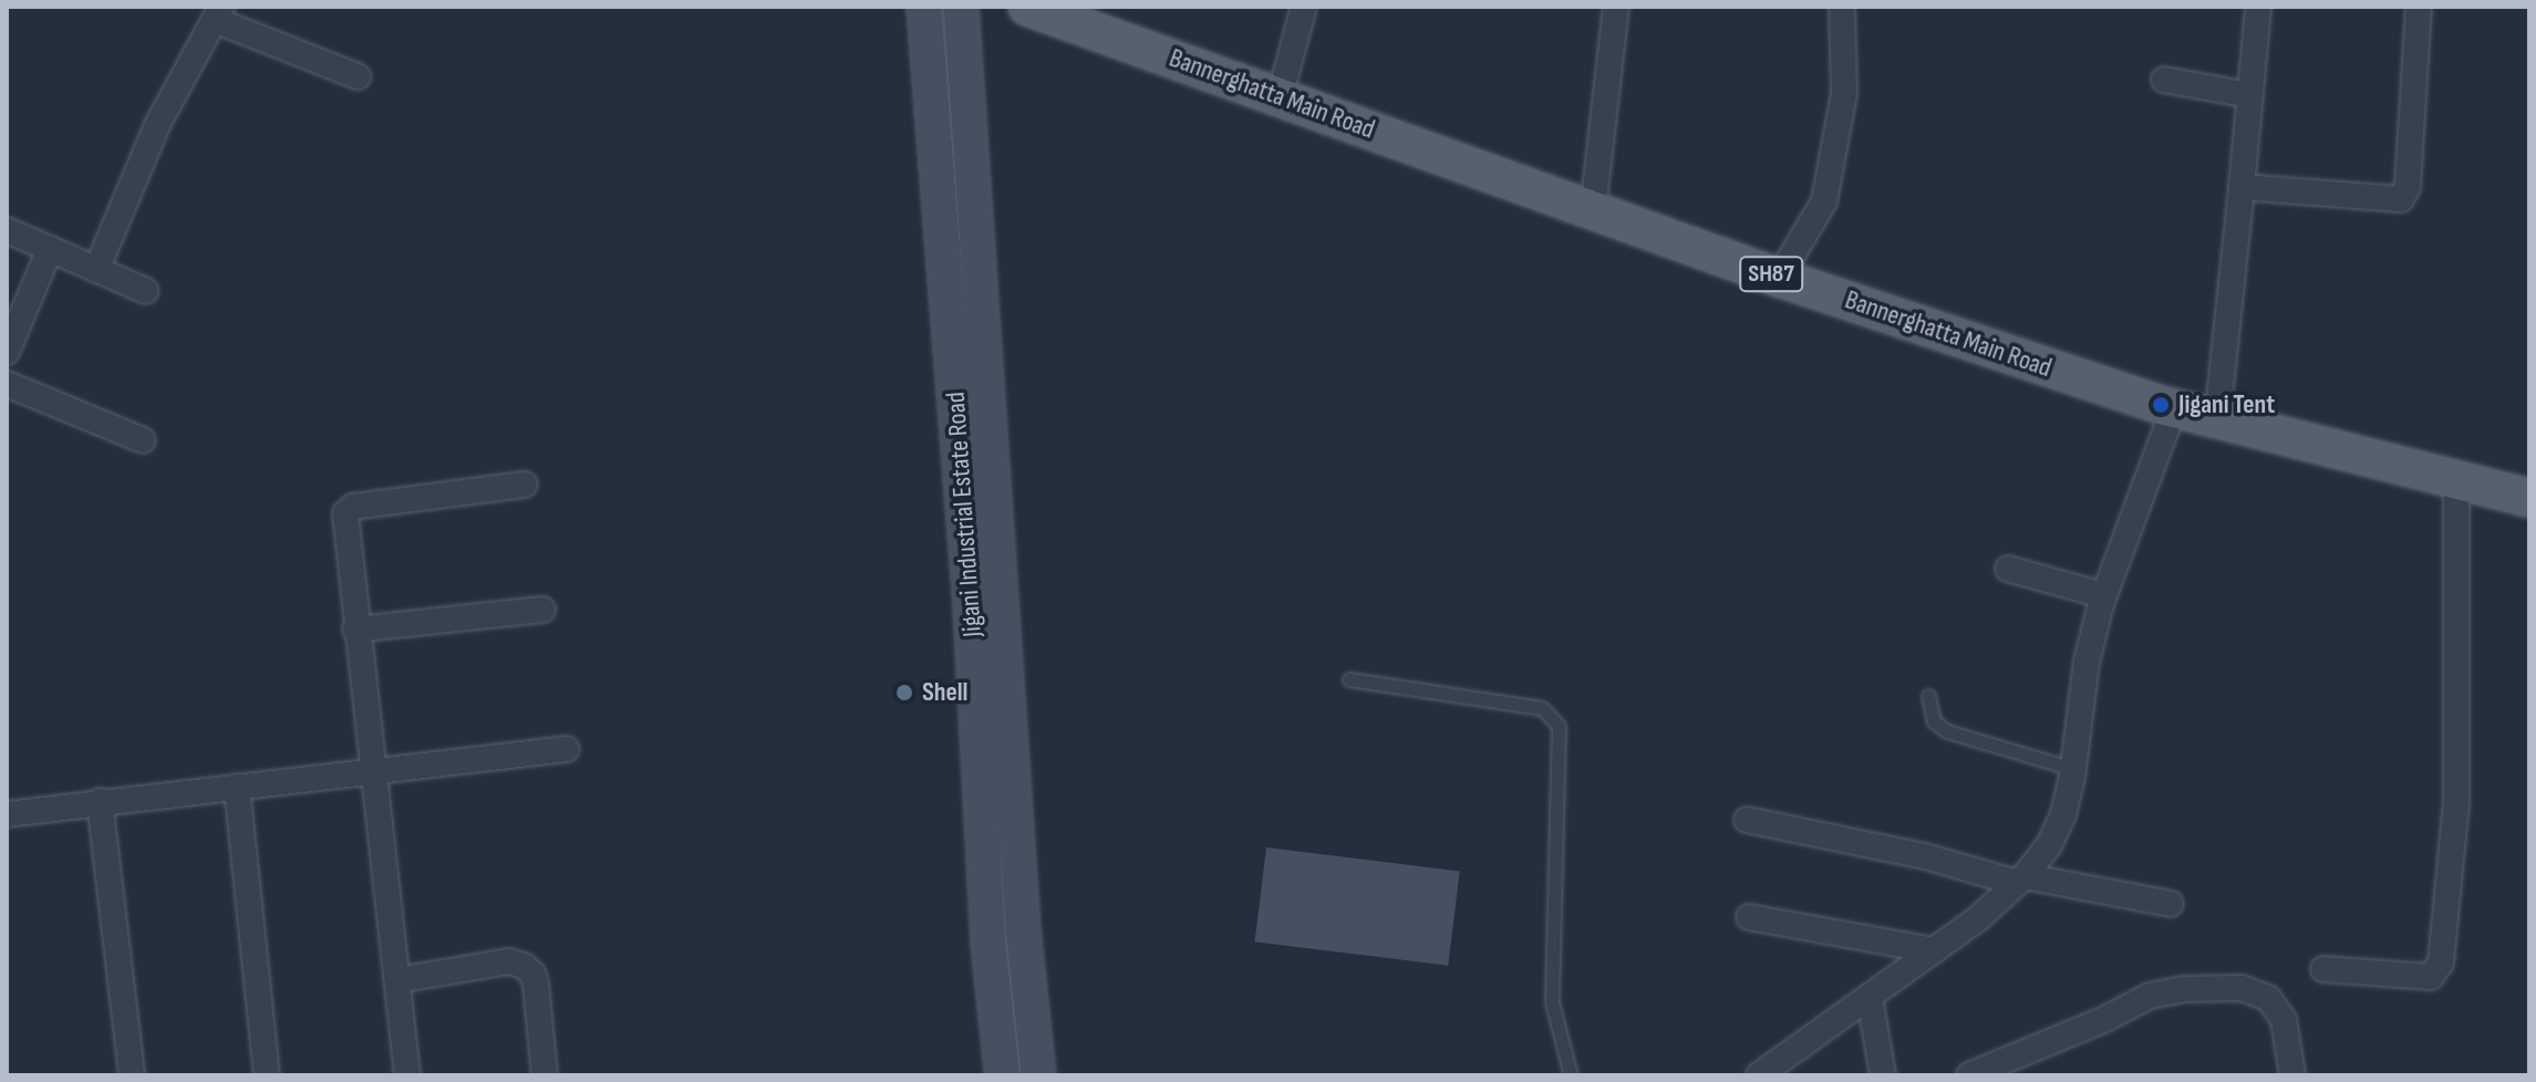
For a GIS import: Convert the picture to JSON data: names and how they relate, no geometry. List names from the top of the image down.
{
  "streets": {
    "main road": ["Bannerghatta Main Road", "SH87", "Jigani Industrial Estate Road"]
  },
  "places": ["Jigani Tent", "Shell"]
}
